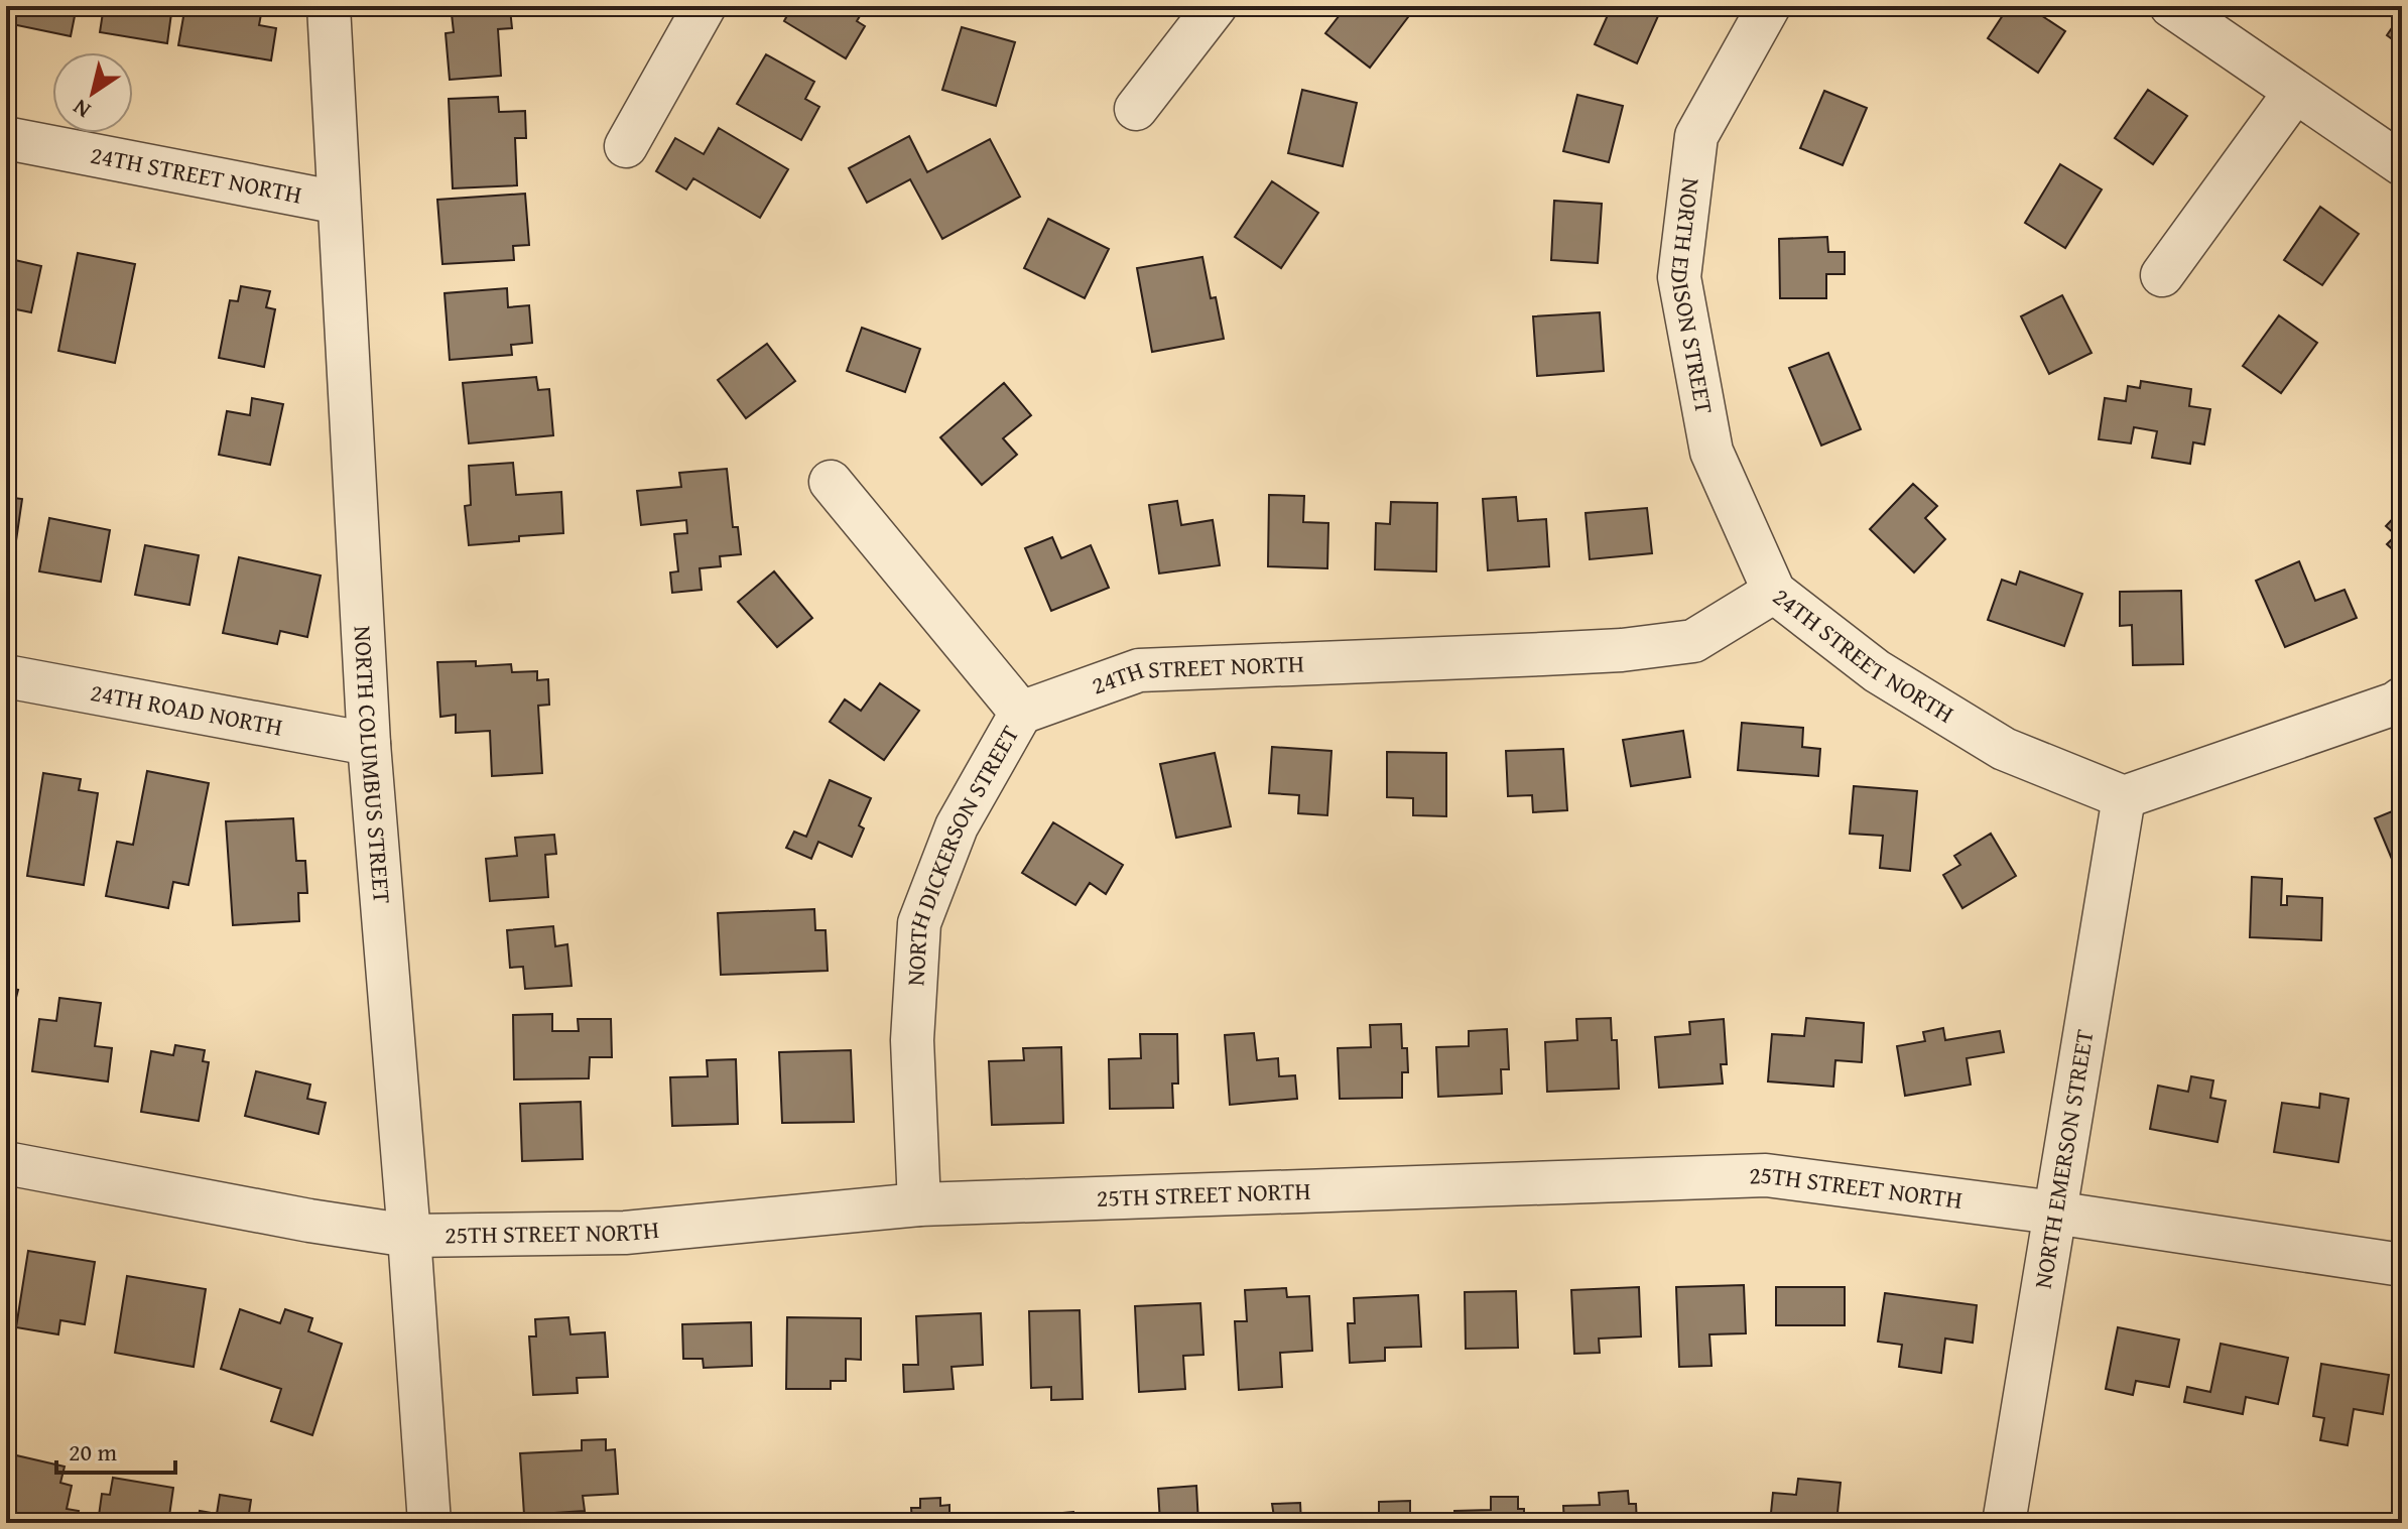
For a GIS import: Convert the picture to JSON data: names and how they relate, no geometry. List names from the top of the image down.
{
  "streets": {
    "street": [
      "24TH STREET NORTH",
      "NORTH EDISON STREET",
      "24TH ROAD NORTH",
      "NORTH COLUMBUS STREET",
      "NORTH DICKERSON STREET",
      "NORTH EMERSON STREET",
      "25TH STREET NORTH"
    ]
  },
  "crossings": [
    ["24TH STREET NORTH", "NORTH EDISON STREET"],
    ["24TH STREET NORTH", "NORTH COLUMBUS STREET"],
    ["24TH STREET NORTH", "NORTH DICKERSON STREET"],
    ["24TH STREET NORTH", "NORTH EMERSON STREET"],
    ["24TH ROAD NORTH", "NORTH COLUMBUS STREET"],
    ["NORTH COLUMBUS STREET", "25TH STREET NORTH"],
    ["NORTH DICKERSON STREET", "25TH STREET NORTH"],
    ["NORTH EMERSON STREET", "25TH STREET NORTH"]
  ],
  "scale_bar": "20 m",
  "north": "bottom left"
}
